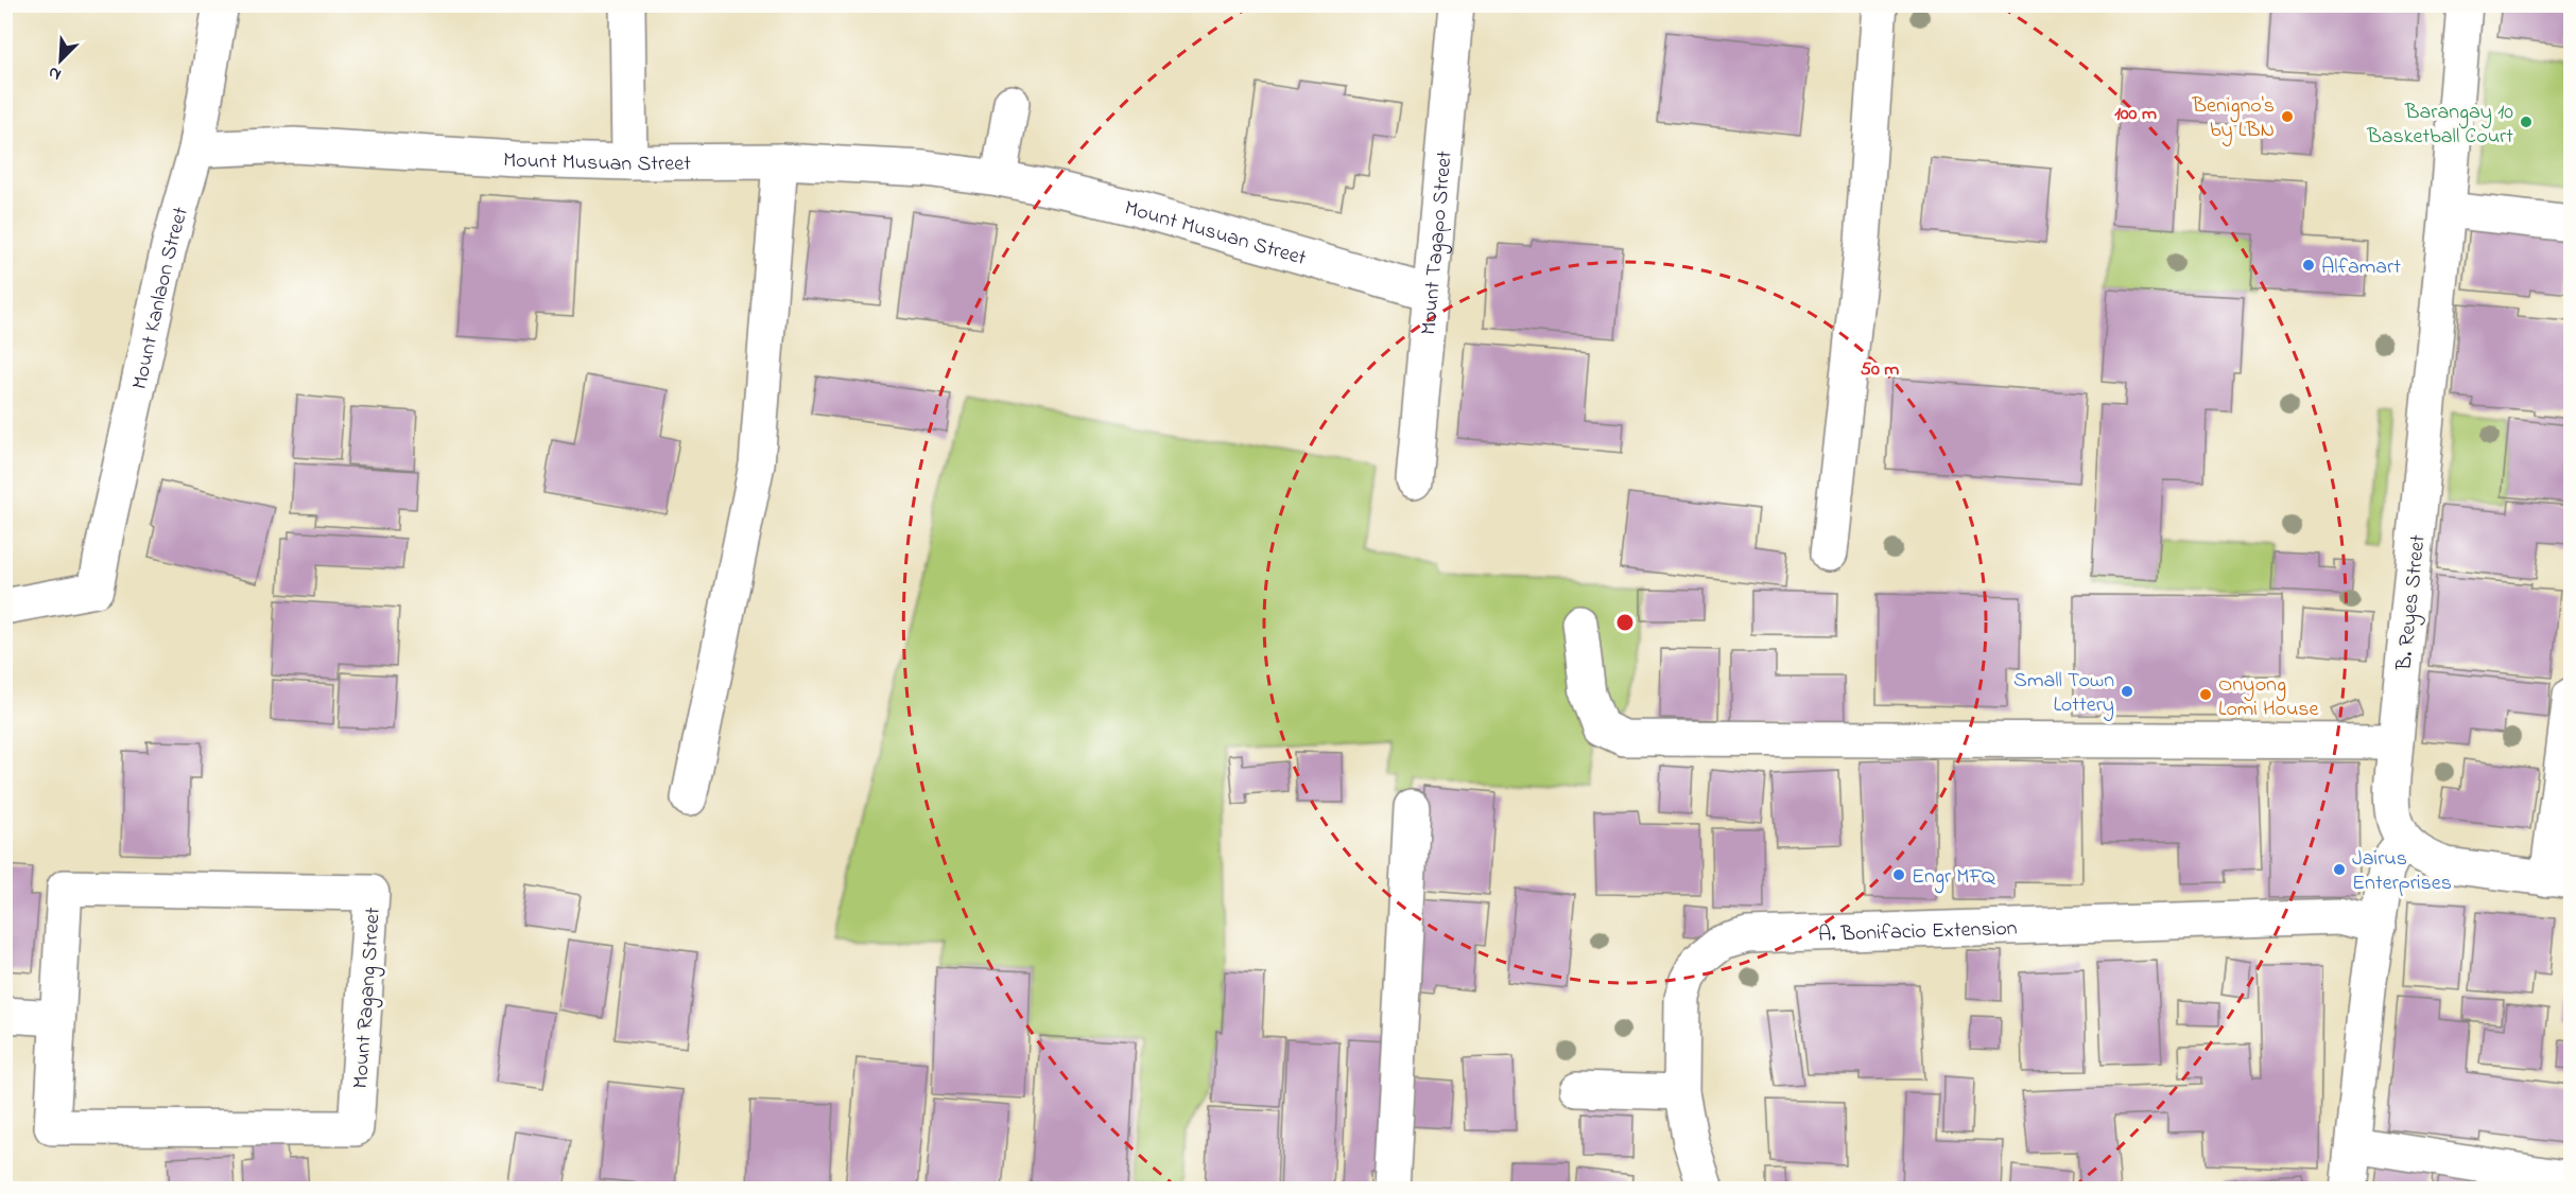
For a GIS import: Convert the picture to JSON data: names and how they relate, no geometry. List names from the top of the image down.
{
  "streets": {
    "street": [
      "Mount Musuan Street",
      "Mount Tagapo Street",
      "Mount Kanlaon Street",
      "B. Reyes Street",
      "A. Bonifacio Extension",
      "Mount Ragang Street"
    ]
  },
  "crossings": [
    ["Mount Musuan Street", "Mount Tagapo Street"],
    ["Mount Musuan Street", "Mount Kanlaon Street"]
  ],
  "places": [
    "Benigno's by LBN",
    "Barangay 10 Basketball Court",
    "Alfamart",
    "Small Town Lottery",
    "Onyong Lomi House",
    "Jairus Enterprises",
    "Engr MFQ"
  ],
  "north": "bottom left",
  "rings": ["100 m", "50 m"]
}
